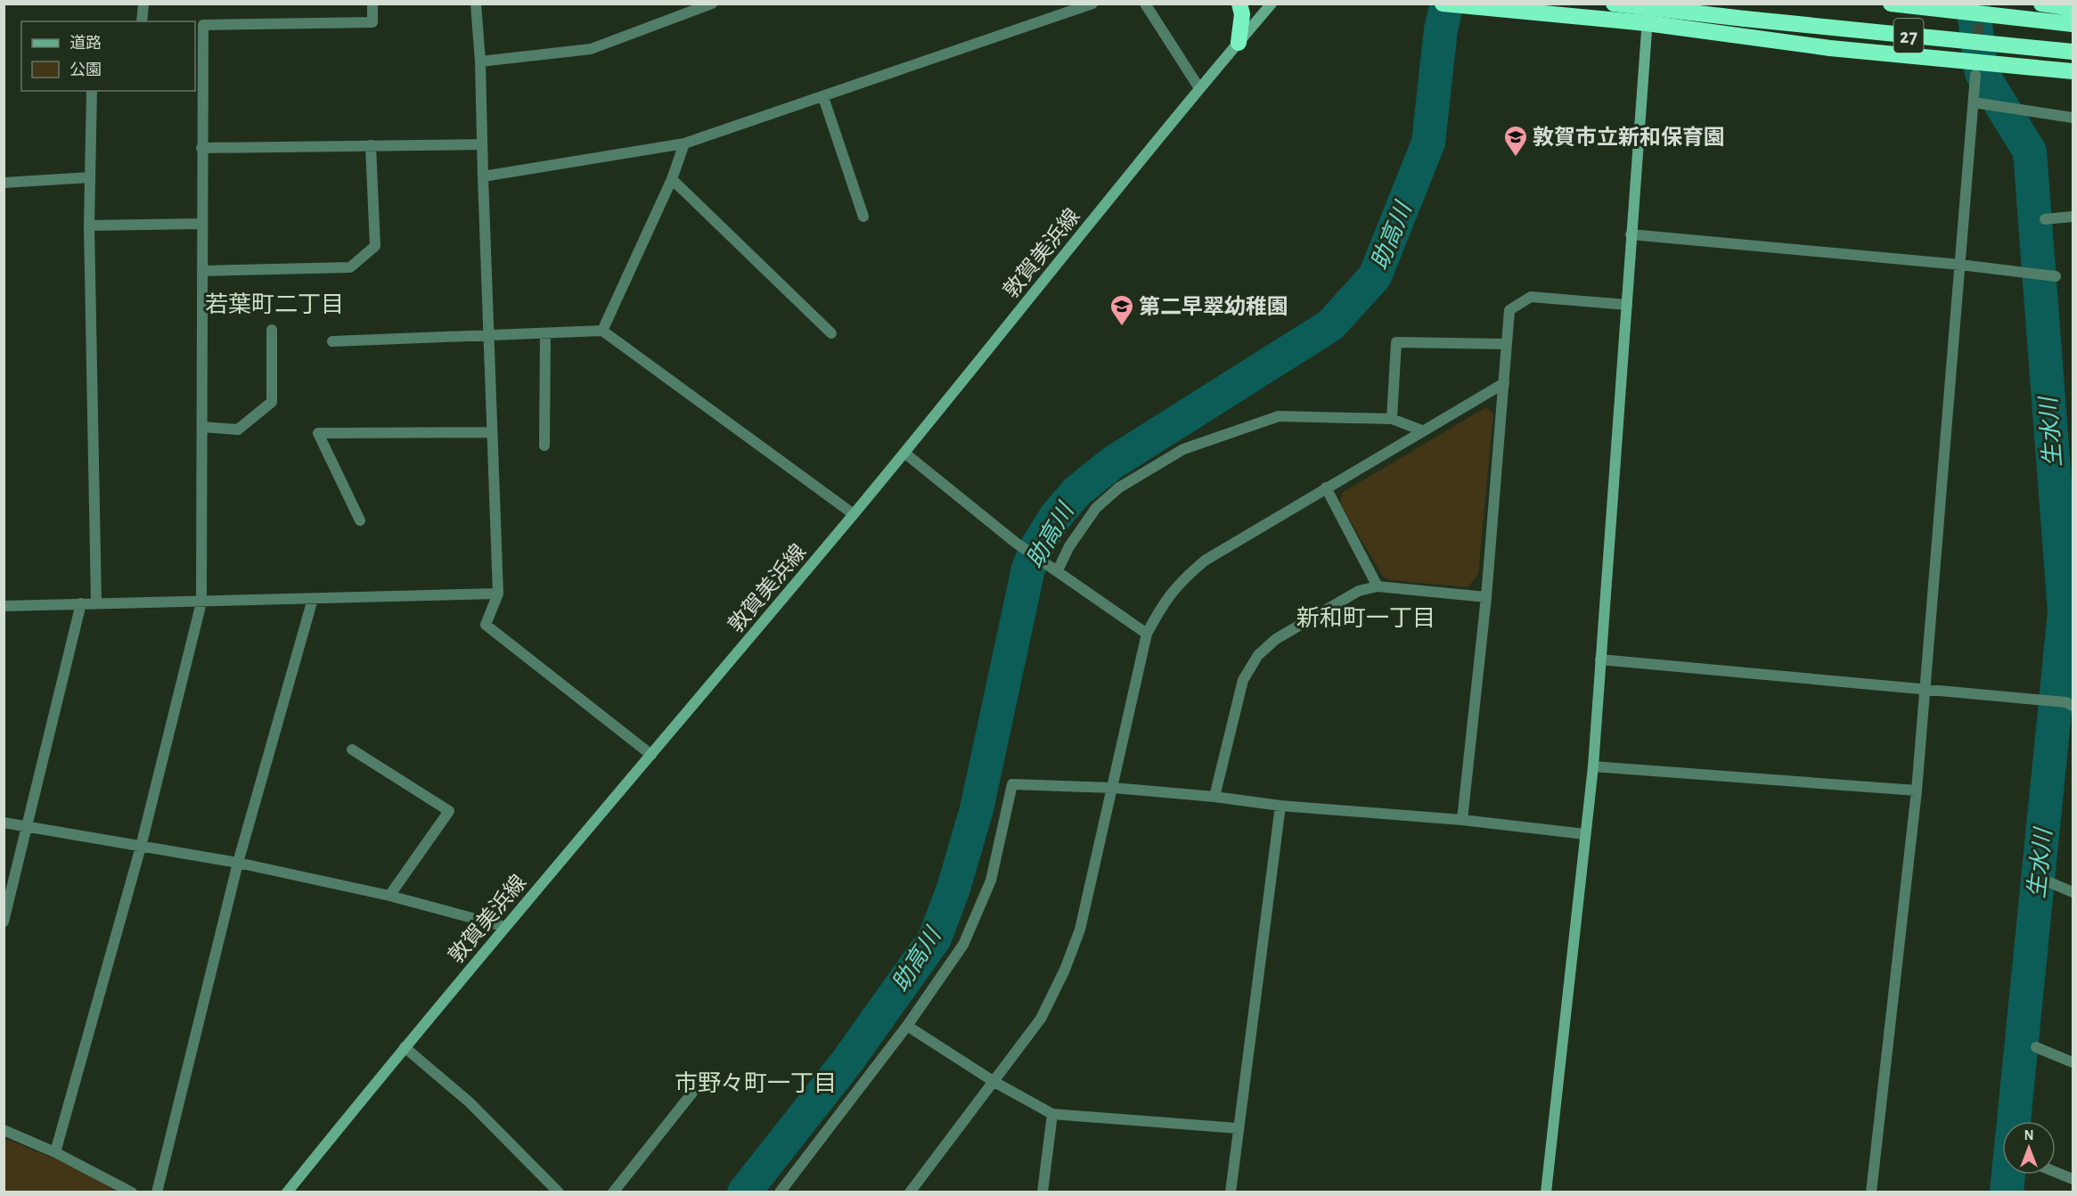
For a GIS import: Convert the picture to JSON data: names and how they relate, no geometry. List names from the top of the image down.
{
  "streets": {
    "highway": ["27"],
    "main road": ["敦賀美浜線"]
  },
  "districts": ["若葉町二丁目", "新和町一丁目", "市野々町一丁目"],
  "water": ["助高川", "生水川"],
  "places": {
    "school or university": ["敦賀市立新和保育園", "第二早翠幼稚園"]
  },
  "legend": ["道路", "公園"],
  "north": "top"
}
